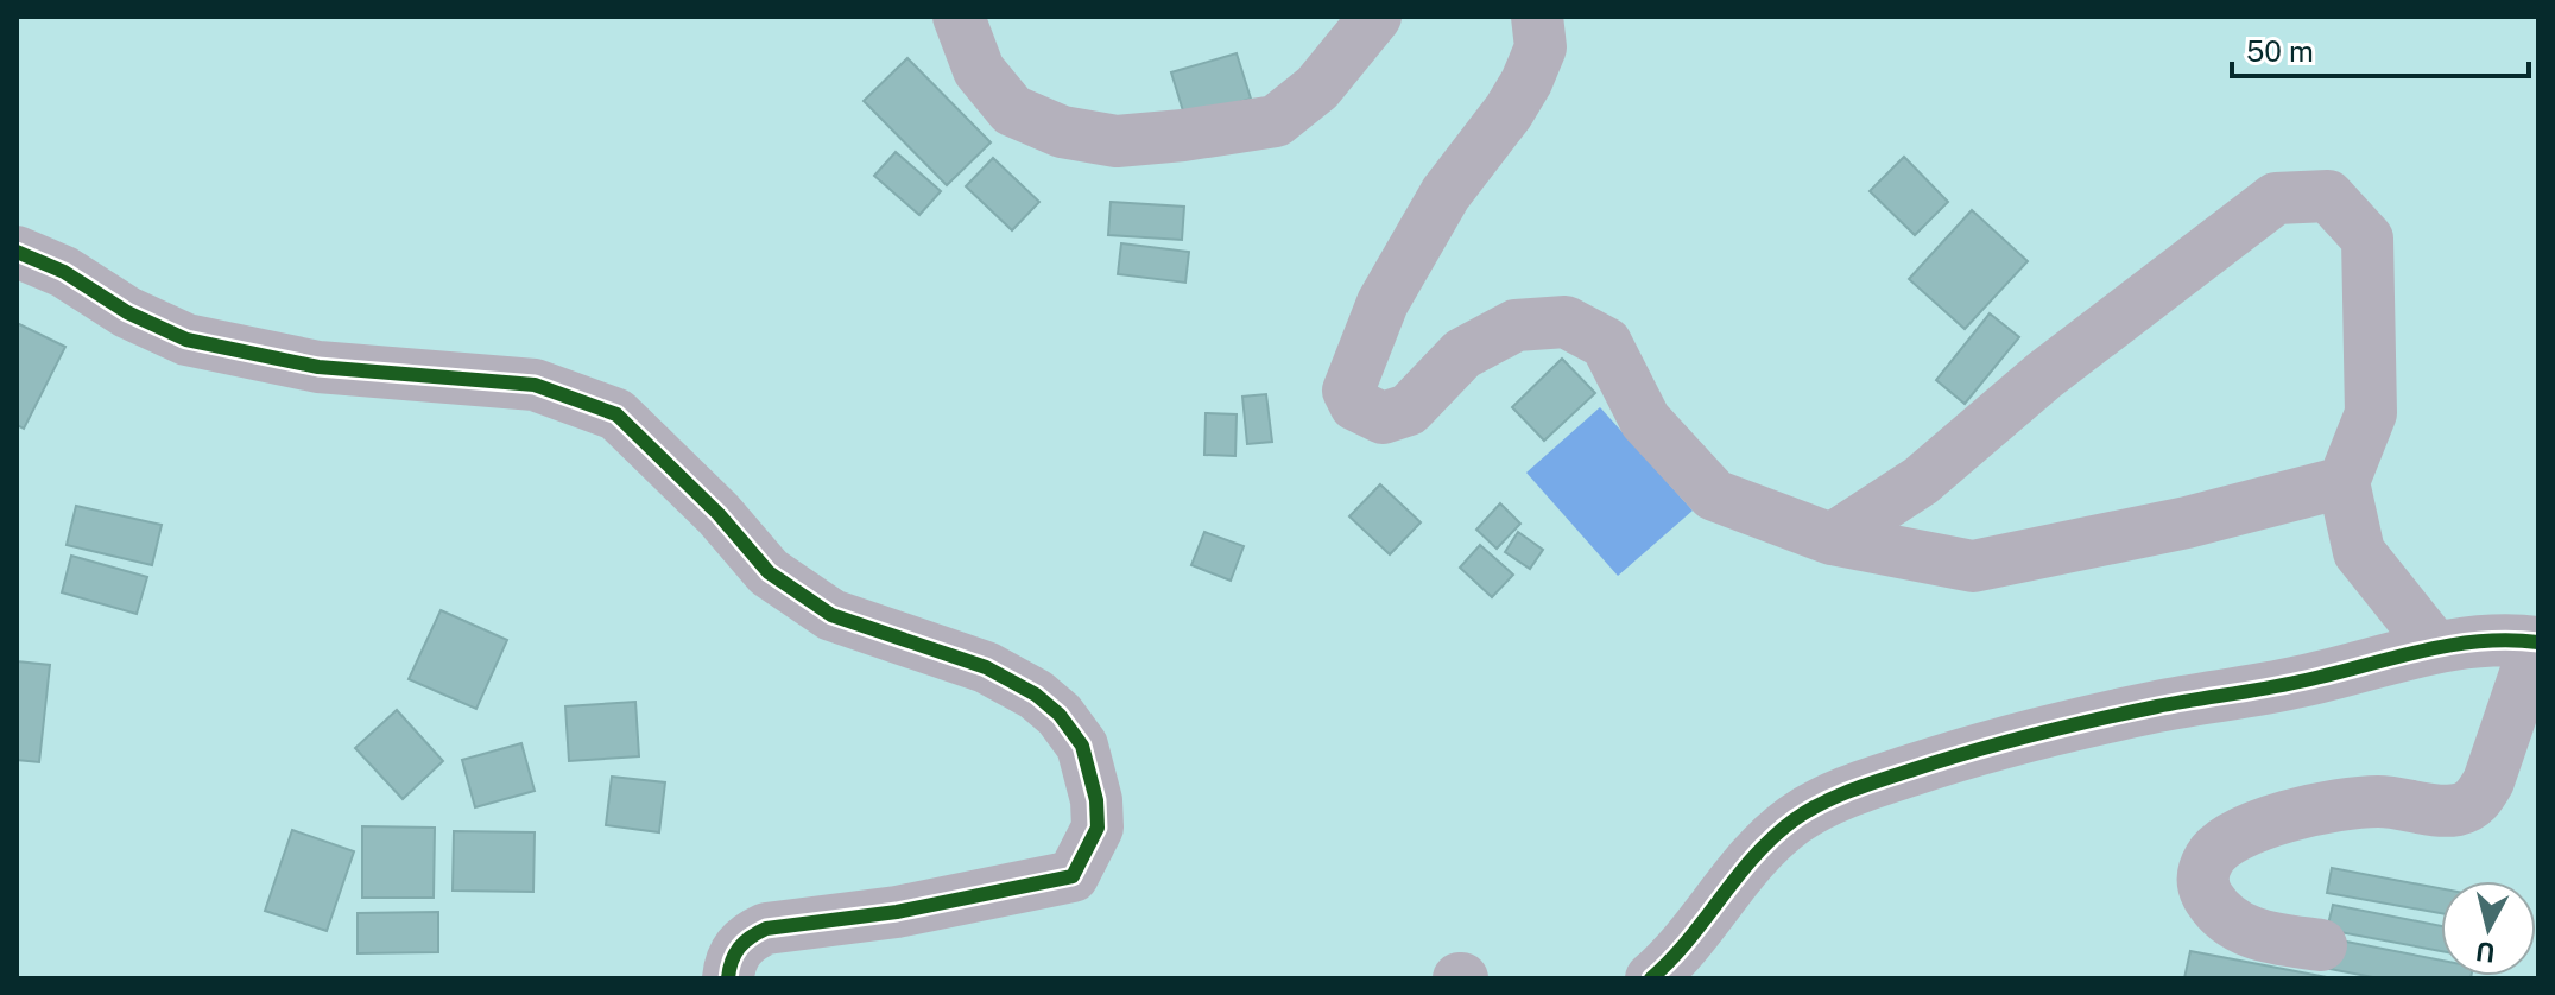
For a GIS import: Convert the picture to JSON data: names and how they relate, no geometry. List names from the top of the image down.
{
  "scale_bar": "50 m",
  "north": "bottom"
}
